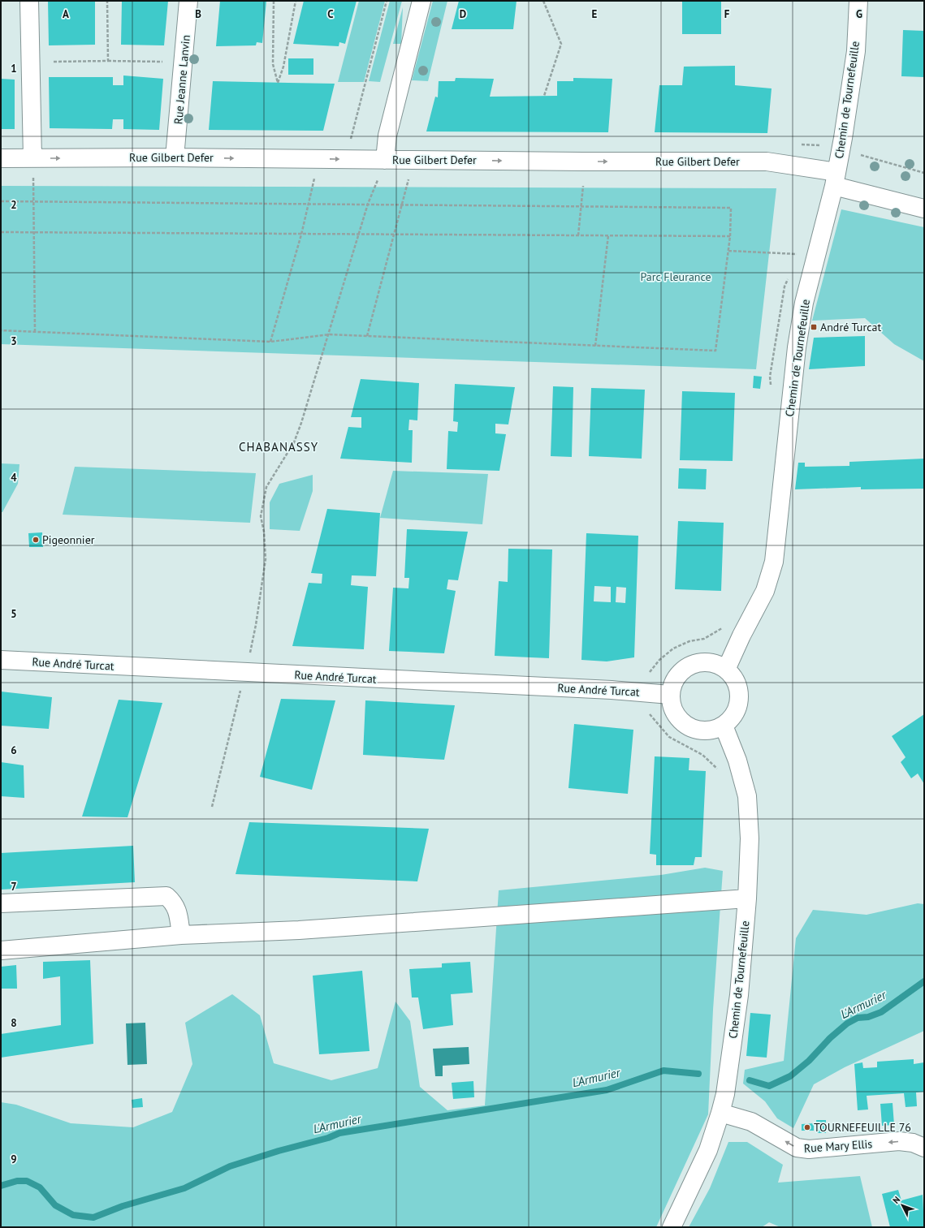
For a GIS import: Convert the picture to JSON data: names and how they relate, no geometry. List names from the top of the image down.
{
  "streets": {
    "street": [
      "Rue Jeanne Lanvin",
      "Chemin de Tournefeuille",
      "Rue Gilbert Defer",
      "Rue André Turcat",
      "Rue Mary Ellis"
    ]
  },
  "crossings": [
    ["Rue Jeanne Lanvin", "Rue Gilbert Defer"],
    ["Chemin de Tournefeuille", "Rue Gilbert Defer"],
    ["Chemin de Tournefeuille", "Rue André Turcat"],
    ["Chemin de Tournefeuille", "Rue Mary Ellis"]
  ],
  "one_way": ["Rue Gilbert Defer", "Rue Mary Ellis"],
  "districts": ["CHABANASSY"],
  "water": ["L'Armurier"],
  "parks": ["Parc Fleurance"],
  "places": {
    "transit": ["André Turcat"],
    "other": ["Pigeonnier", "TOURNEFEUILLE 76"]
  },
  "north": "top left",
  "grid": {
    "columns": [
      "A",
      "B",
      "C",
      "D",
      "E",
      "F",
      "G"
    ],
    "rows": [
      "1",
      "2",
      "3",
      "4",
      "5",
      "6",
      "7",
      "8",
      "9"
    ]
  }
}
